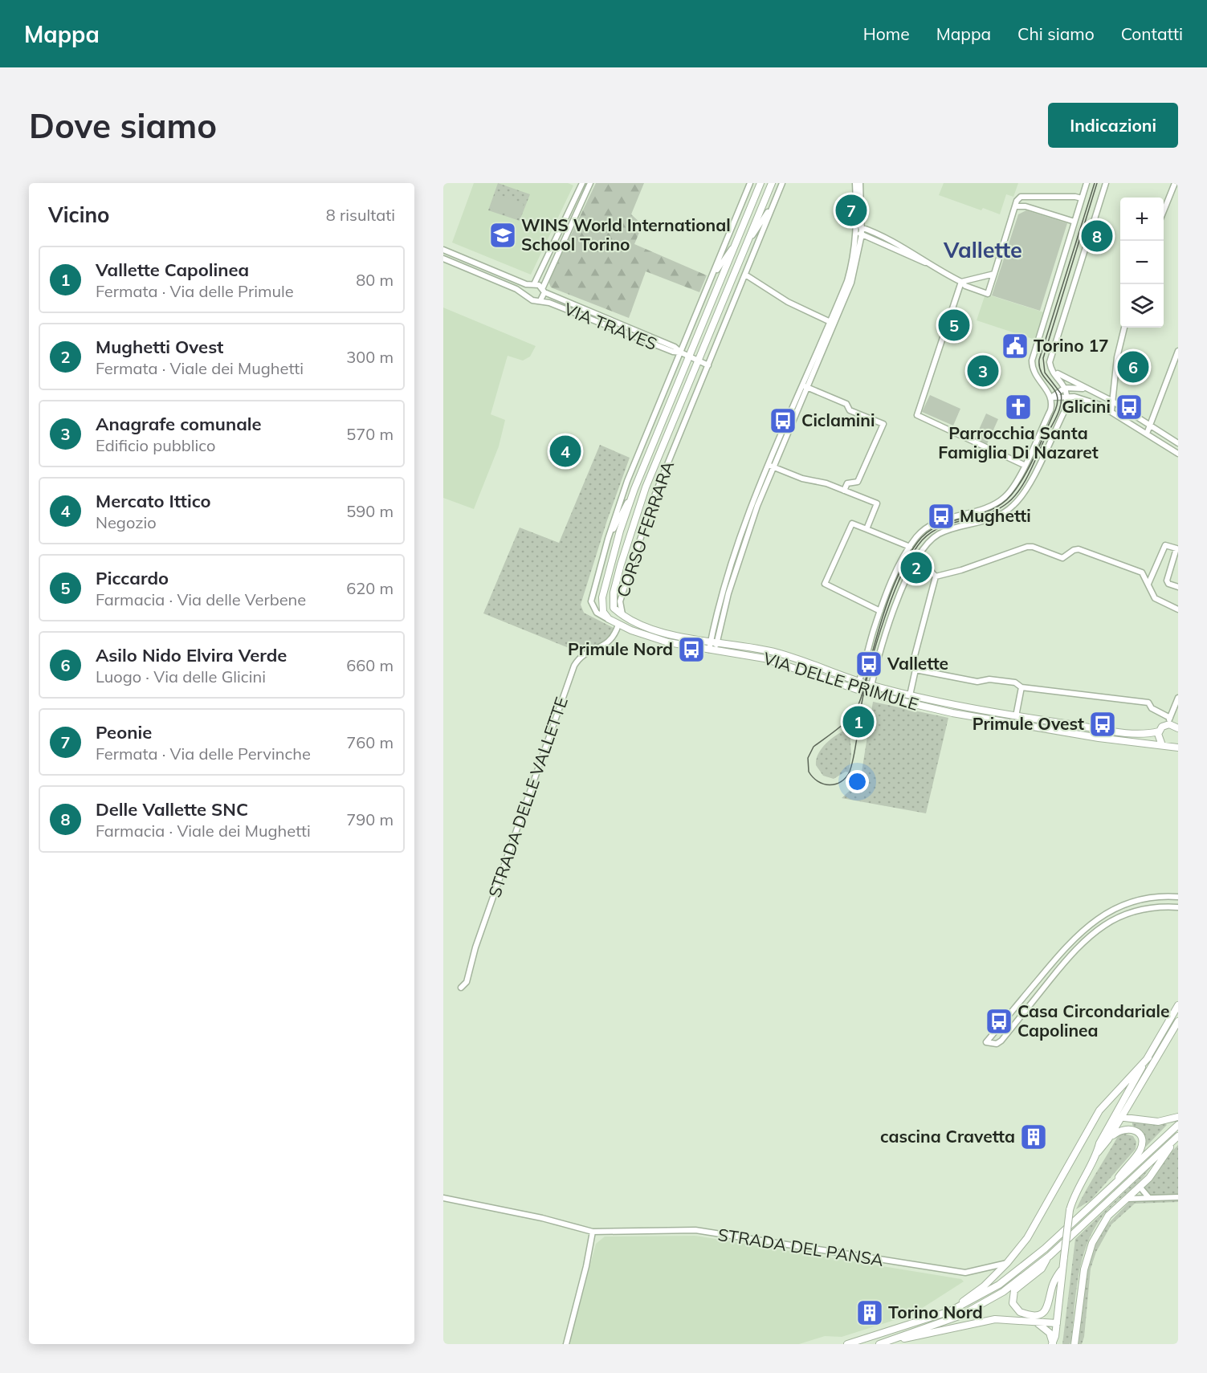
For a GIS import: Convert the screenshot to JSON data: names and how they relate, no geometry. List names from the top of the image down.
{
  "streets": {
    "main road": ["CORSO FERRARA", "VIA DELLE PRIMULE"],
    "street": ["VIA TRAVES", "STRADA DELLE VALLETTE", "STRADA DEL PANSA"]
  },
  "crossings": [
    ["VIA TRAVES", "CORSO FERRARA"],
    ["CORSO FERRARA", "VIA DELLE PRIMULE"],
    ["VIA DELLE PRIMULE", "STRADA DELLE VALLETTE"]
  ],
  "districts": ["Vallette"],
  "places": {
    "school or university": ["WINS World International School Torino"],
    "public building": ["Torino 17"],
    "church": ["Parrocchia Santa Famiglia Di Nazaret"],
    "bus stop": [
      "Glicini",
      "Ciclamini",
      "Mughetti",
      "Primule Nord",
      "Vallette",
      "Primule Ovest",
      "Casa Circondariale Capolinea"
    ],
    "building": ["cascina Cravetta", "Torino Nord"]
  },
  "page": {
    "header": "Mappa",
    "nav": [
      "Home",
      "Mappa",
      "Chi siamo",
      "Contatti"
    ],
    "buttons": "Indicazioni",
    "title": "Dove siamo",
    "heading": ["Vicino", "8 risultati"],
    "pins": [
      "7",
      "8",
      "5",
      "6",
      "3",
      "4",
      "2",
      "1"
    ],
    "map_buttons": ["+", "−"],
    "list": [
      {
        "mark": "1",
        "name": "Vallette Capolinea",
        "note": "Fermata · Via delle Primule",
        "value": "80 m"
      },
      {
        "mark": "2",
        "name": "Mughetti Ovest",
        "note": "Fermata · Viale dei Mughetti",
        "value": "300 m"
      },
      {
        "mark": "3",
        "name": "Anagrafe comunale",
        "note": "Edificio pubblico",
        "value": "570 m"
      },
      {
        "mark": "4",
        "name": "Mercato Ittico",
        "note": "Negozio",
        "value": "590 m"
      },
      {
        "mark": "5",
        "name": "Piccardo",
        "note": "Farmacia · Via delle Verbene",
        "value": "620 m"
      },
      {
        "mark": "6",
        "name": "Asilo Nido Elvira Verde",
        "note": "Luogo · Via delle Glicini",
        "value": "660 m"
      },
      {
        "mark": "7",
        "name": "Peonie",
        "note": "Fermata · Via delle Pervinche",
        "value": "760 m"
      },
      {
        "mark": "8",
        "name": "Delle Vallette SNC",
        "note": "Farmacia · Viale dei Mughetti",
        "value": "790 m"
      }
    ]
  }
}
